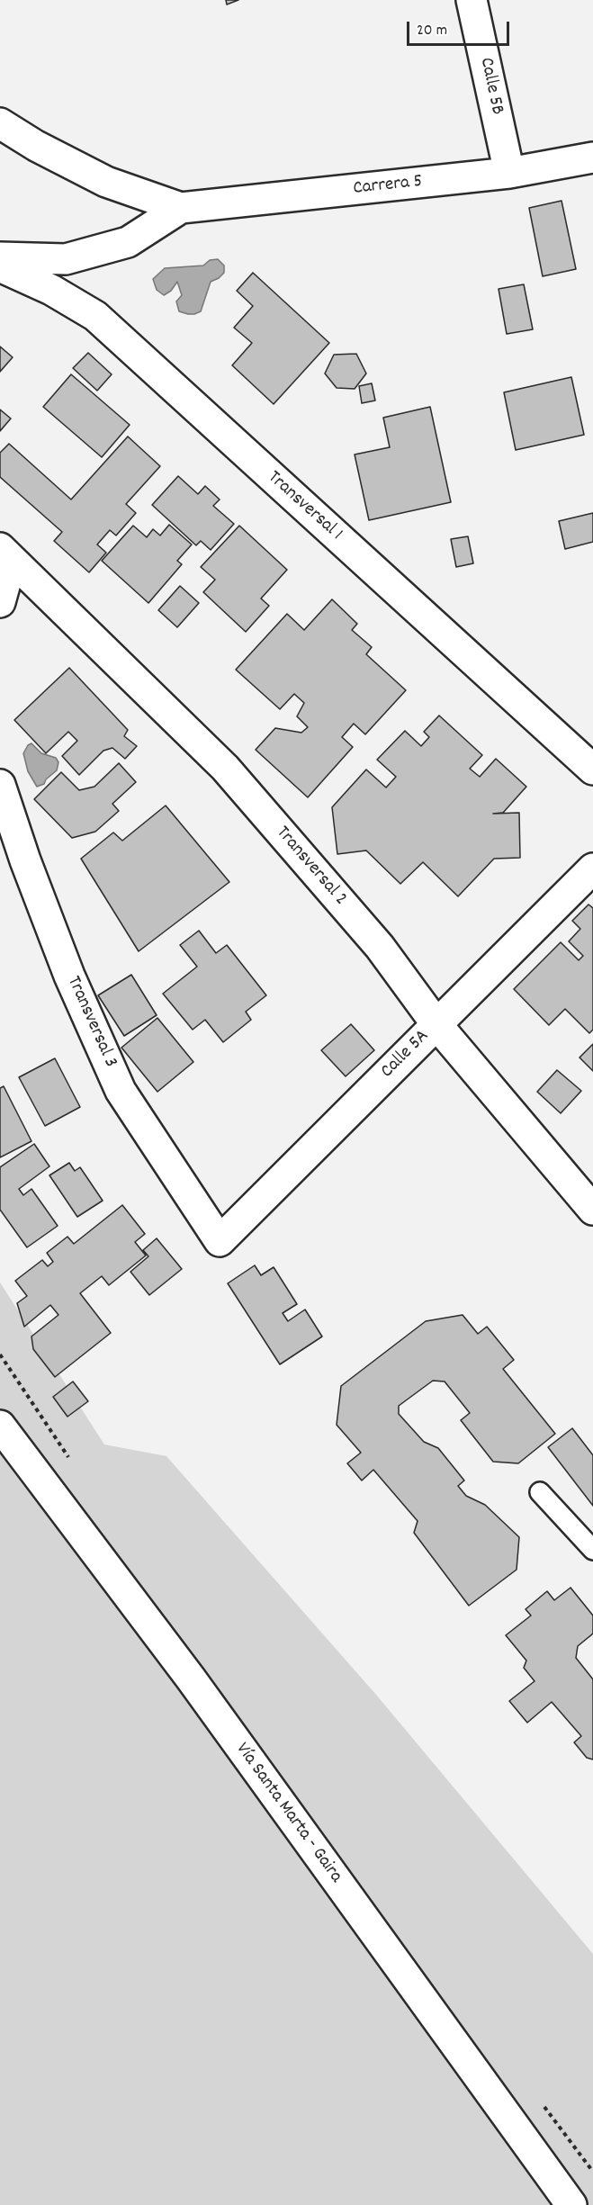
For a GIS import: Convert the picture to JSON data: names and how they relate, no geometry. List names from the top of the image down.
{
  "streets": {
    "street": [
      "Calle 5B",
      "Carrera 5",
      "Transversal 1",
      "Transversal 2",
      "Transversal 3",
      "Calle 5A",
      "Vía Santa Marta - Gaira"
    ]
  },
  "crossings": [
    ["Calle 5B", "Carrera 5"],
    ["Transversal 2", "Calle 5A"],
    ["Transversal 3", "Calle 5A"]
  ],
  "scale_bar": "20 m"
}
